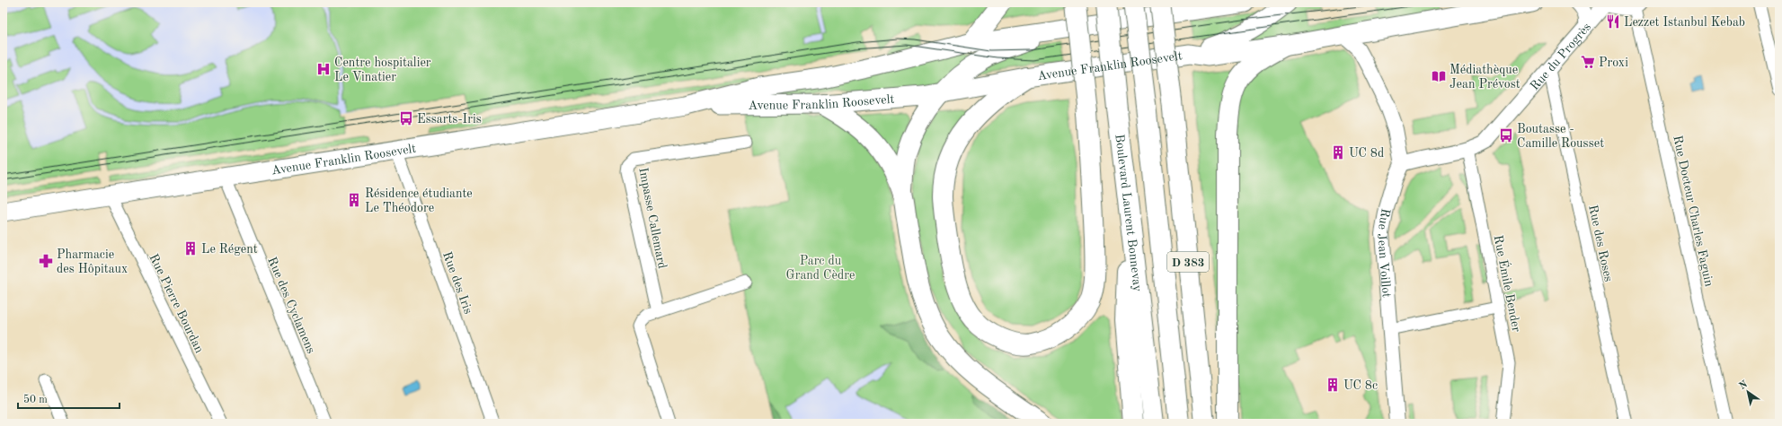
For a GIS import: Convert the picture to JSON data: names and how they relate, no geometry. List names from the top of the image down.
{
  "streets": {
    "highway": ["Boulevard Laurent Bonnevay", "D 383"],
    "main road": ["Avenue Franklin Roosevelt"],
    "street": [
      "Rue du Progrès",
      "Rue Docteur Charles Faguin",
      "Impasse Callemard",
      "Rue des Roses",
      "Rue Jean Voillot",
      "Rue des Iris",
      "Rue Émile Bender",
      "Rue Pierre Bourdan",
      "Rue des Cyclamens"
    ]
  },
  "crossings": [
    ["Rue du Progrès", "Rue des Roses"],
    ["Rue du Progrès", "Rue Jean Voillot"],
    ["Rue du Progrès", "Rue Émile Bender"],
    ["Avenue Franklin Roosevelt", "Rue des Iris"],
    ["Avenue Franklin Roosevelt", "Rue Pierre Bourdan"],
    ["Avenue Franklin Roosevelt", "Rue des Cyclamens"]
  ],
  "parks": ["Parc du Grand Cèdre"],
  "places": {
    "restaurant": ["Lezzet Istanbul Kebab"],
    "supermarket": ["Proxi"],
    "hospital": ["Centre hospitalier Le Vinatier"],
    "library": ["Médiathèque Jean Prévost"],
    "bus stop": ["Essarts-Iris", "Boutasse - Camille Rousset"],
    "building": [
      "UC 8d",
      "Résidence étudiante Le Théodore",
      "Le Régent",
      "UC 8c"
    ],
    "pharmacy": ["Pharmacie des Hôpitaux"]
  },
  "scale_bar": "50 m",
  "north": "top left"
}
